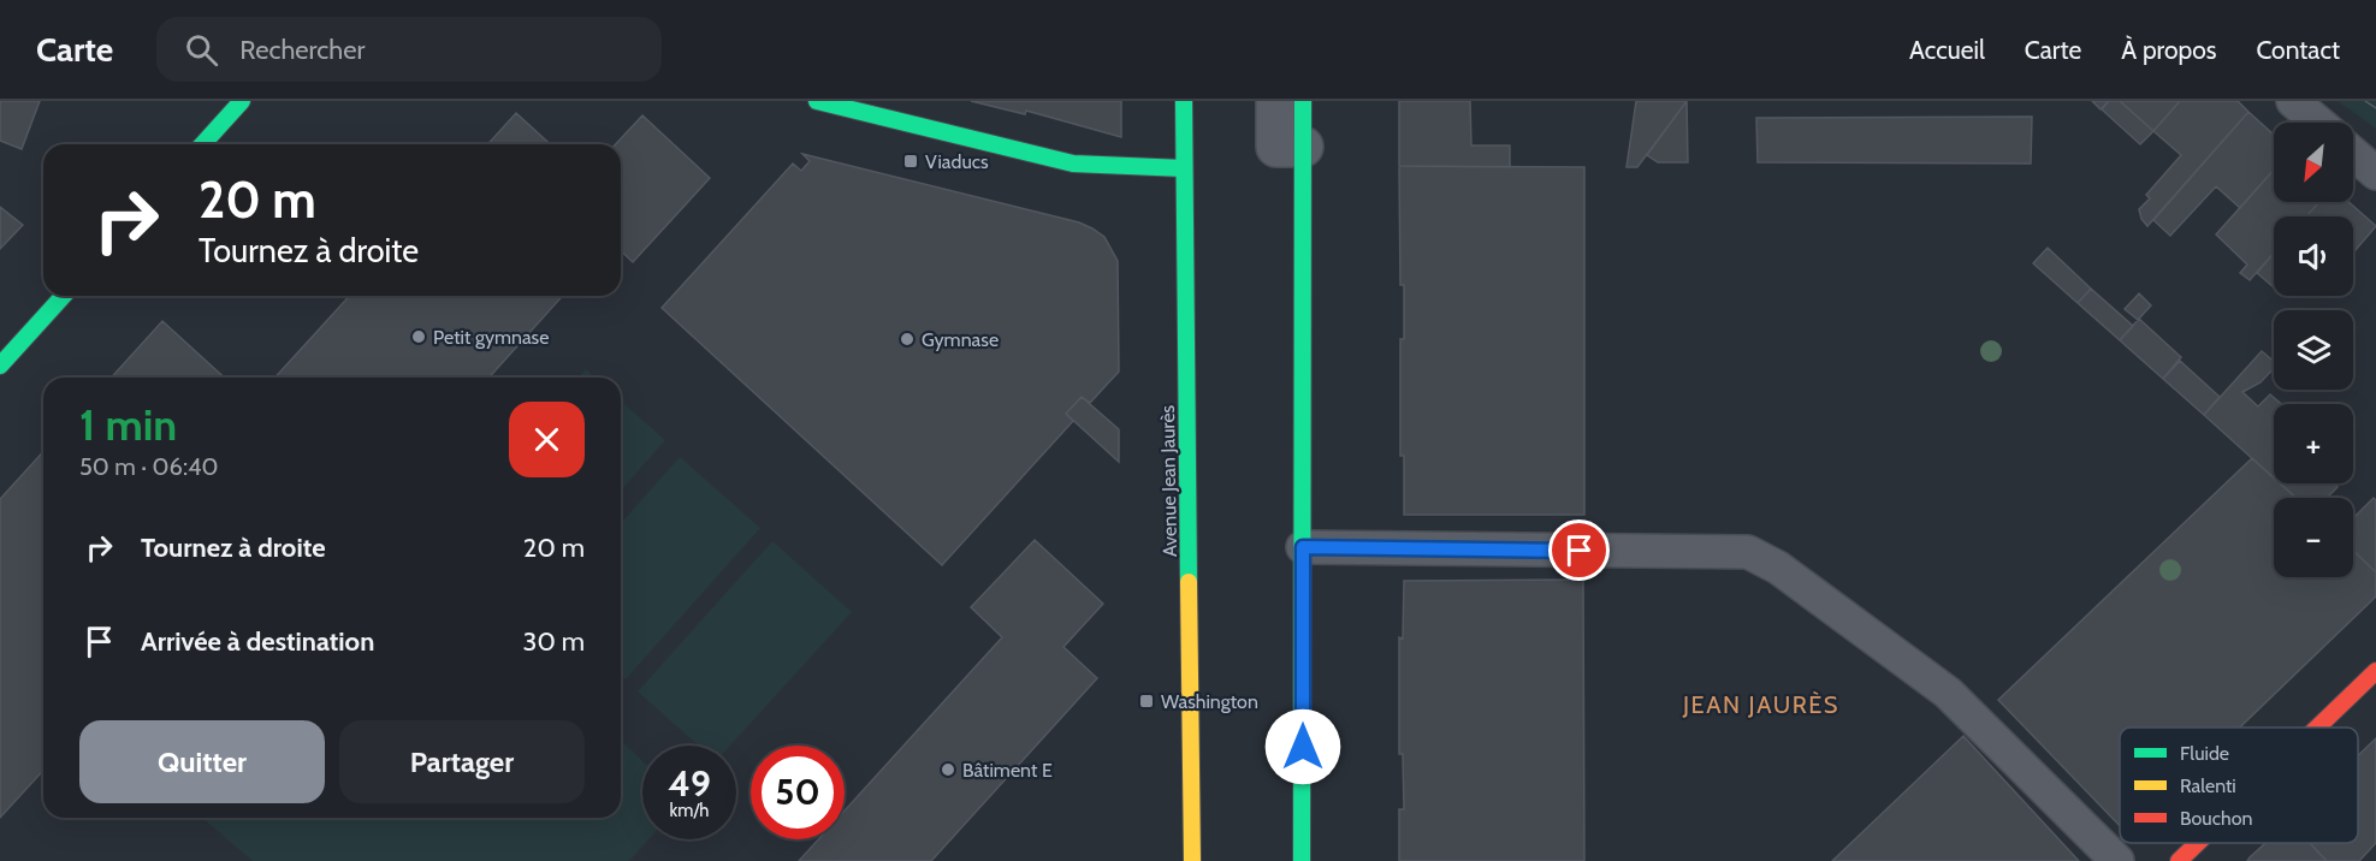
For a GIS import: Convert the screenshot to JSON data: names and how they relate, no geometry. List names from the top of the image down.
{
  "streets": {
    "main road": ["Avenue Jean Jaurès"]
  },
  "districts": ["JEAN JAURÈS"],
  "places": {
    "transit": ["Viaducs", "Washington"],
    "other": ["Petit gymnase", "Gymnase", "Bâtiment E"]
  },
  "legend": ["Fluide", "Ralenti", "Bouchon"],
  "north": "bottom left",
  "page": {
    "header": "Carte",
    "search": "Rechercher",
    "nav": [
      "Accueil",
      "Carte",
      "À propos",
      "Contact"
    ],
    "map_buttons": ["+", "−"],
    "turn": ["20 m", "Tournez à droite"],
    "heading": ["1 min", "50 m · 06:40"],
    "list": [
      {
        "name": "Tournez à droite",
        "value": "20 m"
      },
      {
        "name": "Arrivée à destination",
        "value": "30 m"
      }
    ],
    "buttons": ["Quitter", "Partager"],
    "speed": "49 km/h",
    "limit": "50"
  }
}
